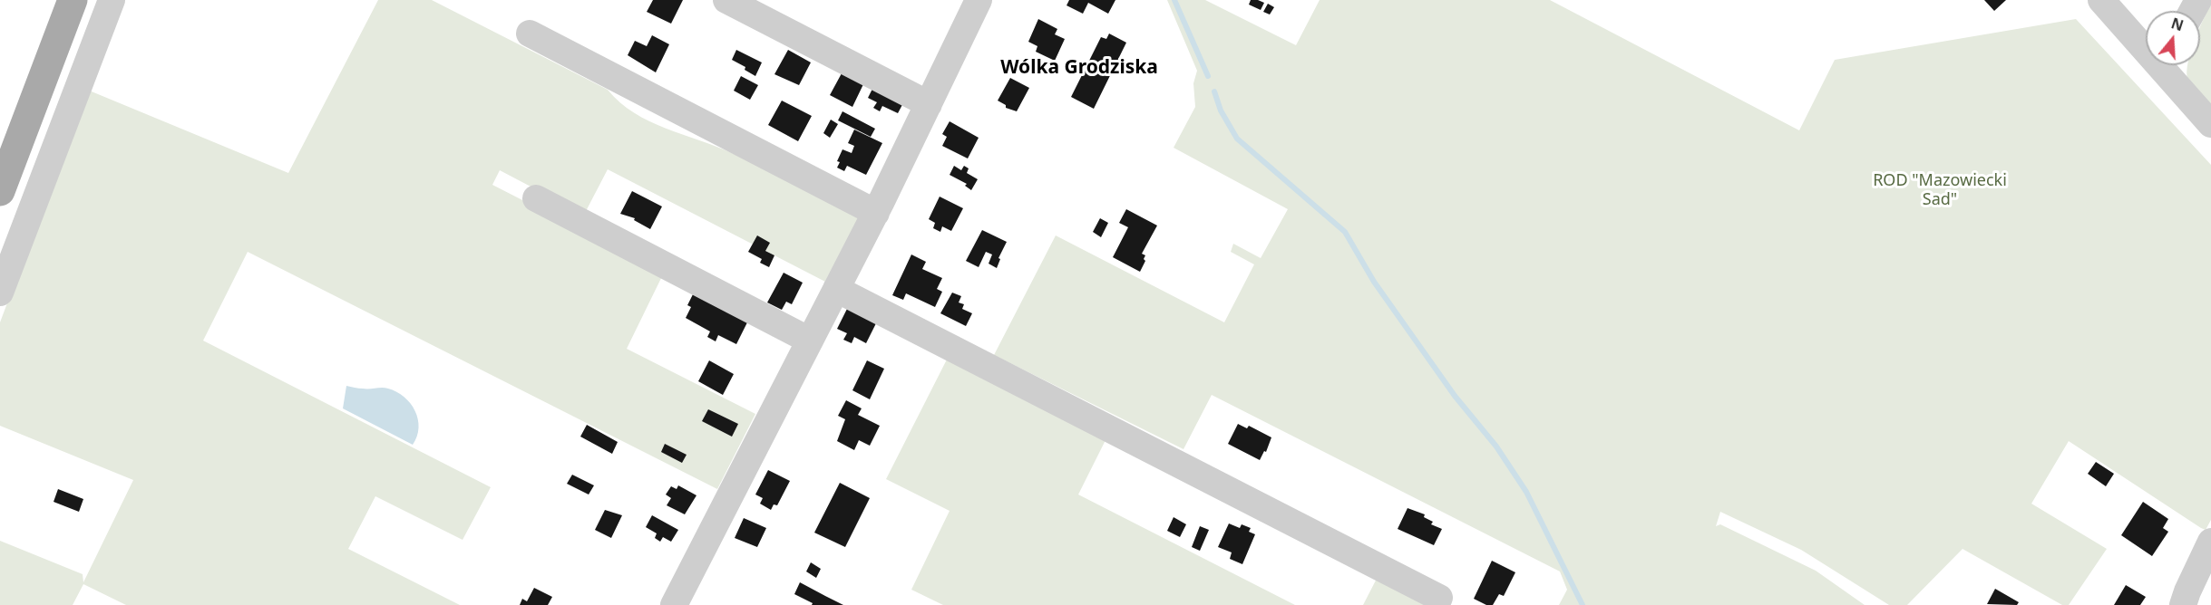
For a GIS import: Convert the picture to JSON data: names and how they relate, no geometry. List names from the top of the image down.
{
  "districts": ["Wólka Grodziska"],
  "parks": ["ROD \"Mazowiecki Sad\""],
  "north": "top"
}
